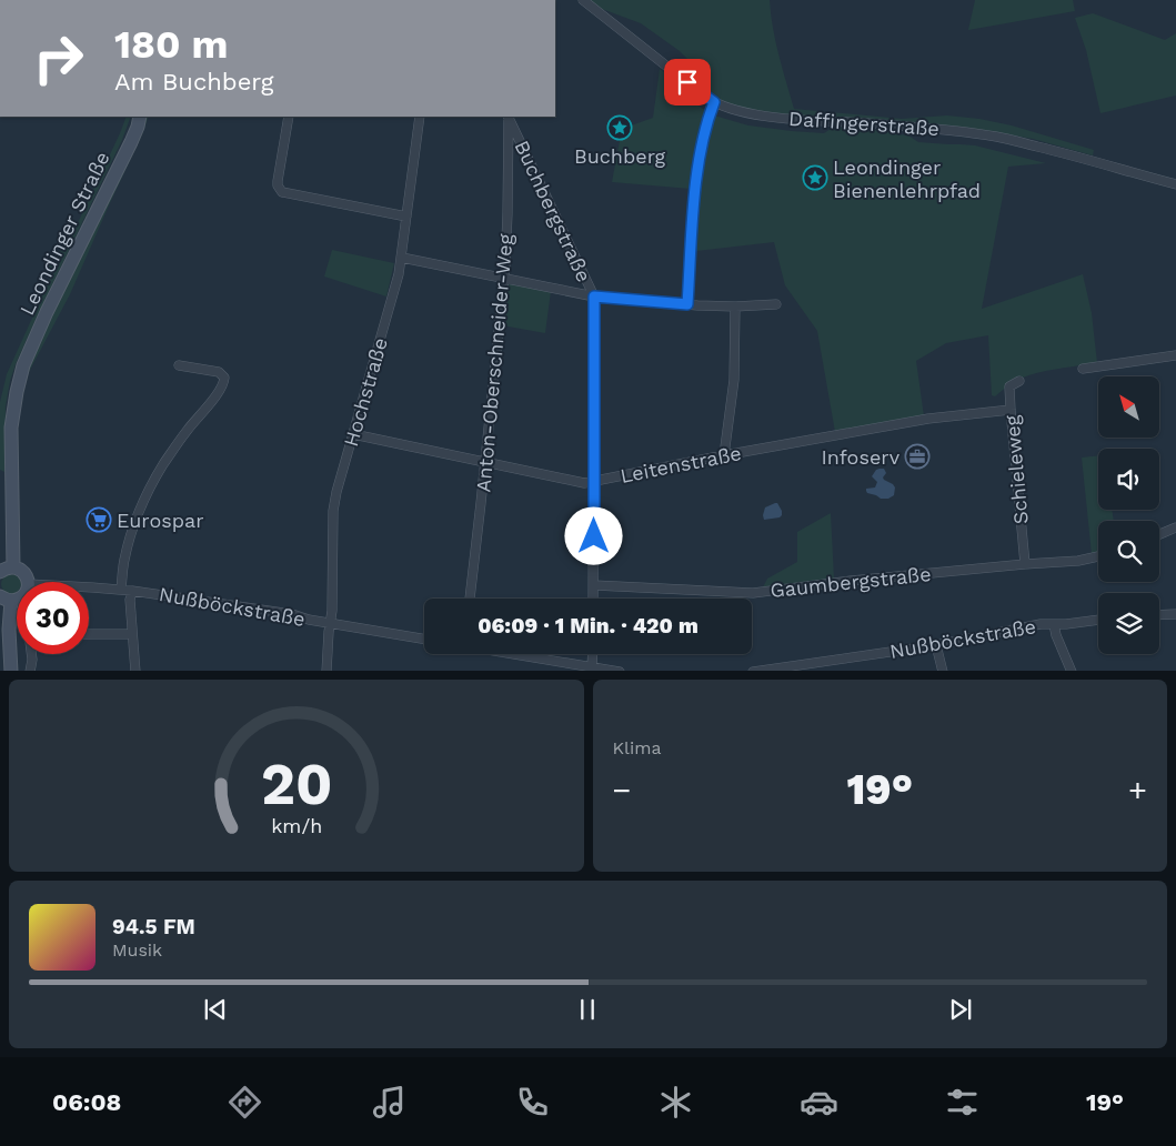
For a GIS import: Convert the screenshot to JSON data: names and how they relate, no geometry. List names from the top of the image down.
{
  "streets": {
    "street": [
      "Daffingerstraße",
      "Buchbergstraße",
      "Leondinger Straße",
      "Anton-Oberschneider-Weg",
      "Hochstraße",
      "Leitenstraße",
      "Schieleweg",
      "Gaumbergstraße",
      "Nußböckstraße"
    ]
  },
  "crossings": [
    ["Buchbergstraße", "Leitenstraße"],
    ["Buchbergstraße", "Gaumbergstraße"],
    ["Anton-Oberschneider-Weg", "Leitenstraße"],
    ["Hochstraße", "Leitenstraße"],
    ["Hochstraße", "Nußböckstraße"],
    ["Leitenstraße", "Schieleweg"],
    ["Schieleweg", "Gaumbergstraße"]
  ],
  "places": {
    "place": ["Buchberg", "Leondinger Bienenlehrpfad"],
    "office": ["Infoserv"],
    "supermarket": ["Eurospar"]
  },
  "north": "top left",
  "page": {
    "turn": ["180 m", "Am Buchberg"],
    "limit": "30",
    "trip": "06:09 · 1 Min. · 420 m",
    "tile": "Klima",
    "heat": ["−", "19°", "+"],
    "song": ["94.5 FM", "Musik"],
    "tabs": ["06:08", "19°"],
    "gauge": ["20", "km/h"]
  }
}
